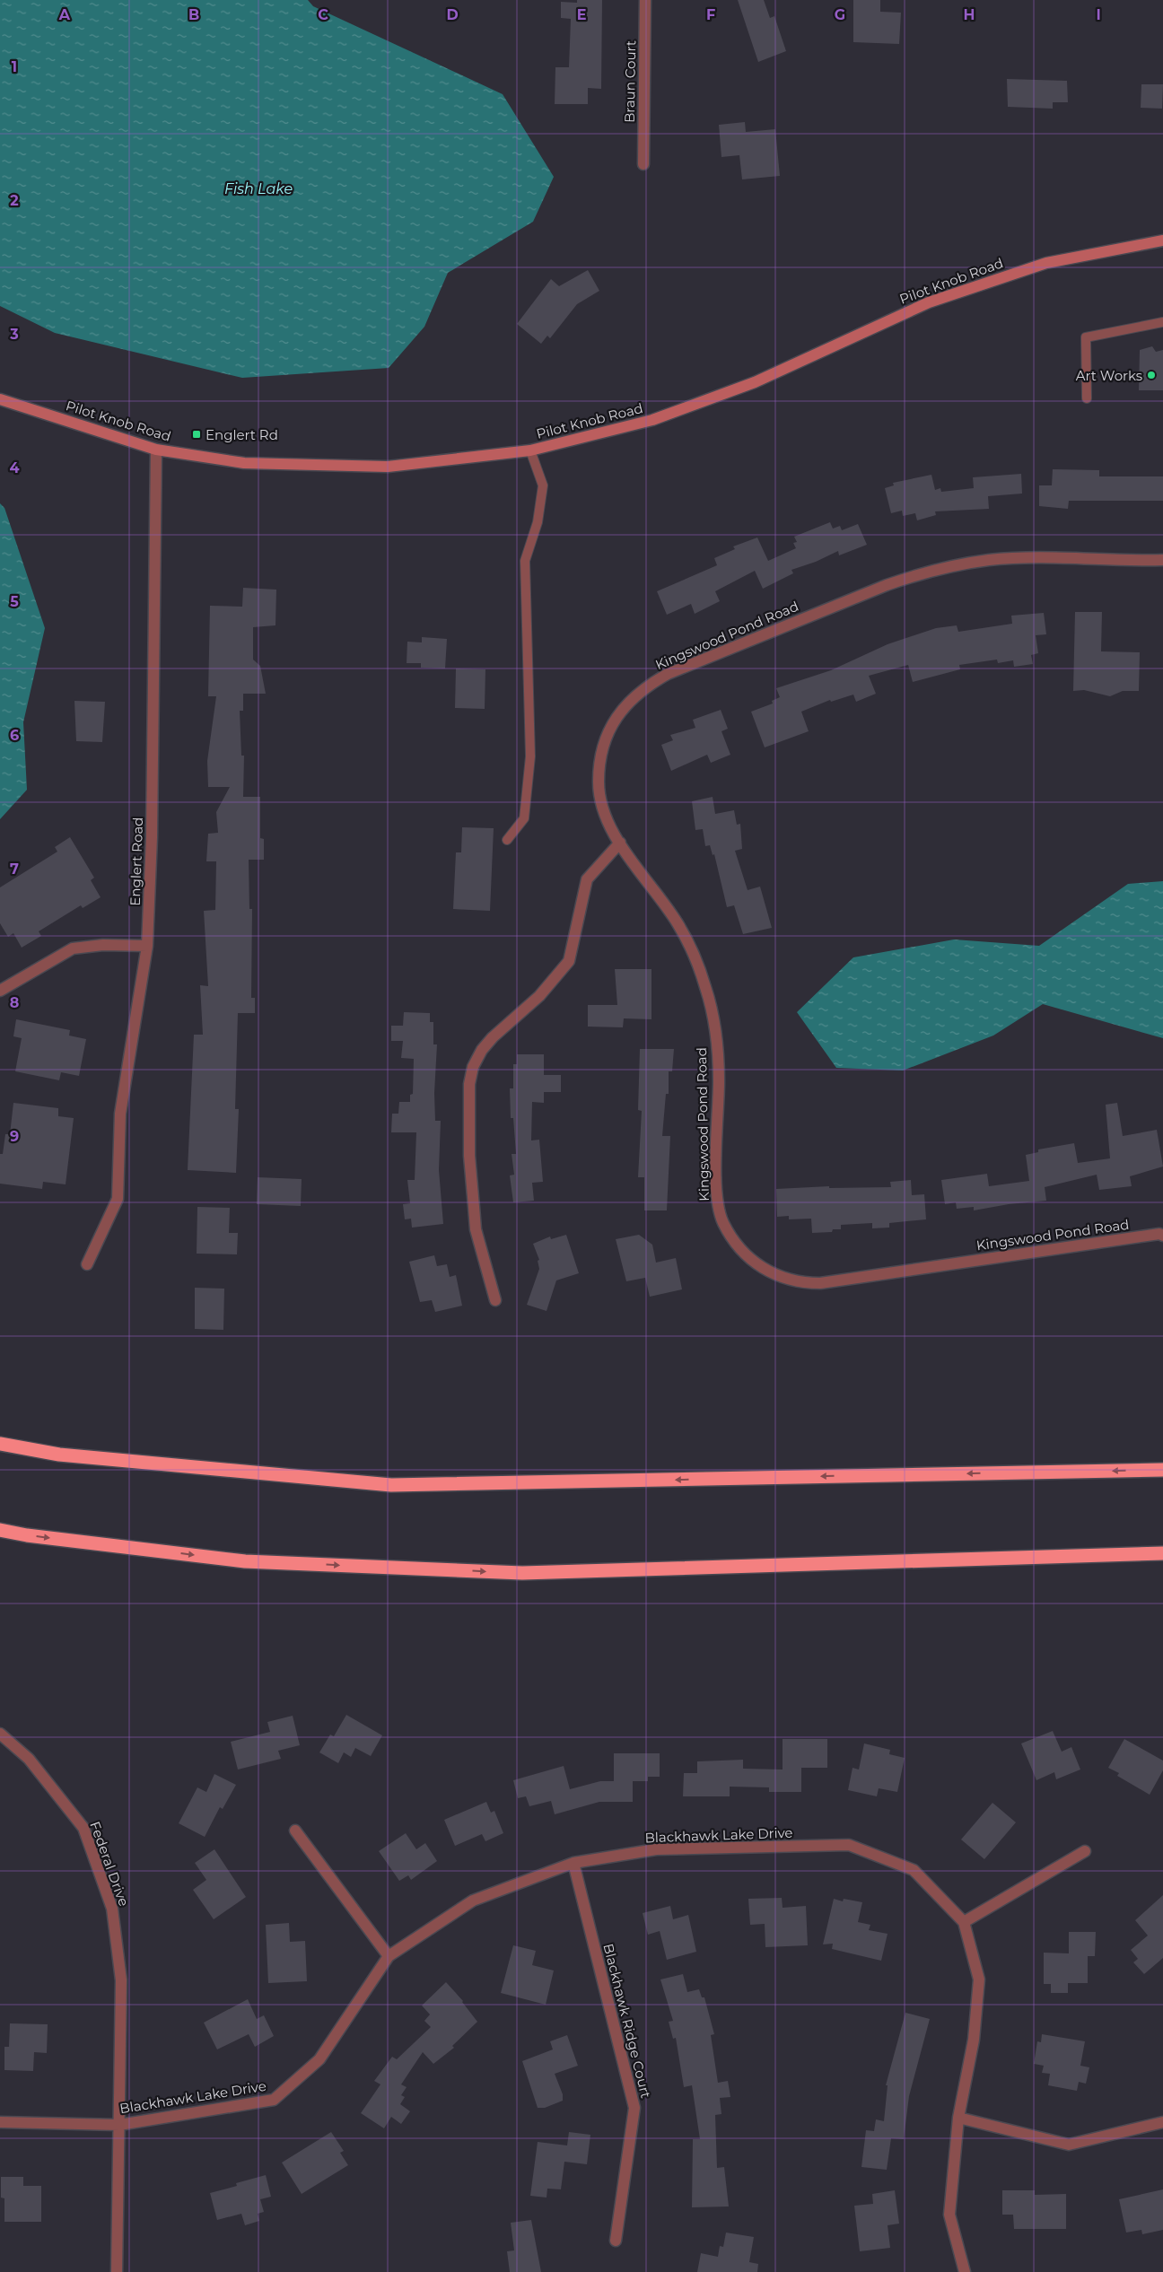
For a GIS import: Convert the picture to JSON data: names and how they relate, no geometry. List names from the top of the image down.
{
  "streets": {
    "main road": ["Pilot Knob Road"],
    "street": [
      "Braun Court",
      "Kingswood Pond Road",
      "Englert Road",
      "Blackhawk Lake Drive",
      "Federal Drive",
      "Blackhawk Ridge Court"
    ]
  },
  "crossings": [
    ["Pilot Knob Road", "Englert Road"],
    ["Blackhawk Lake Drive", "Federal Drive"],
    ["Blackhawk Lake Drive", "Blackhawk Ridge Court"]
  ],
  "water": ["Fish Lake"],
  "places": {
    "other": ["Art Works"],
    "transit": ["Englert Rd"]
  },
  "grid": {
    "columns": [
      "A",
      "B",
      "C",
      "D",
      "E",
      "F",
      "G",
      "H",
      "I"
    ],
    "rows": [
      "1",
      "2",
      "3",
      "4",
      "5",
      "6",
      "7",
      "8",
      "9"
    ]
  }
}
